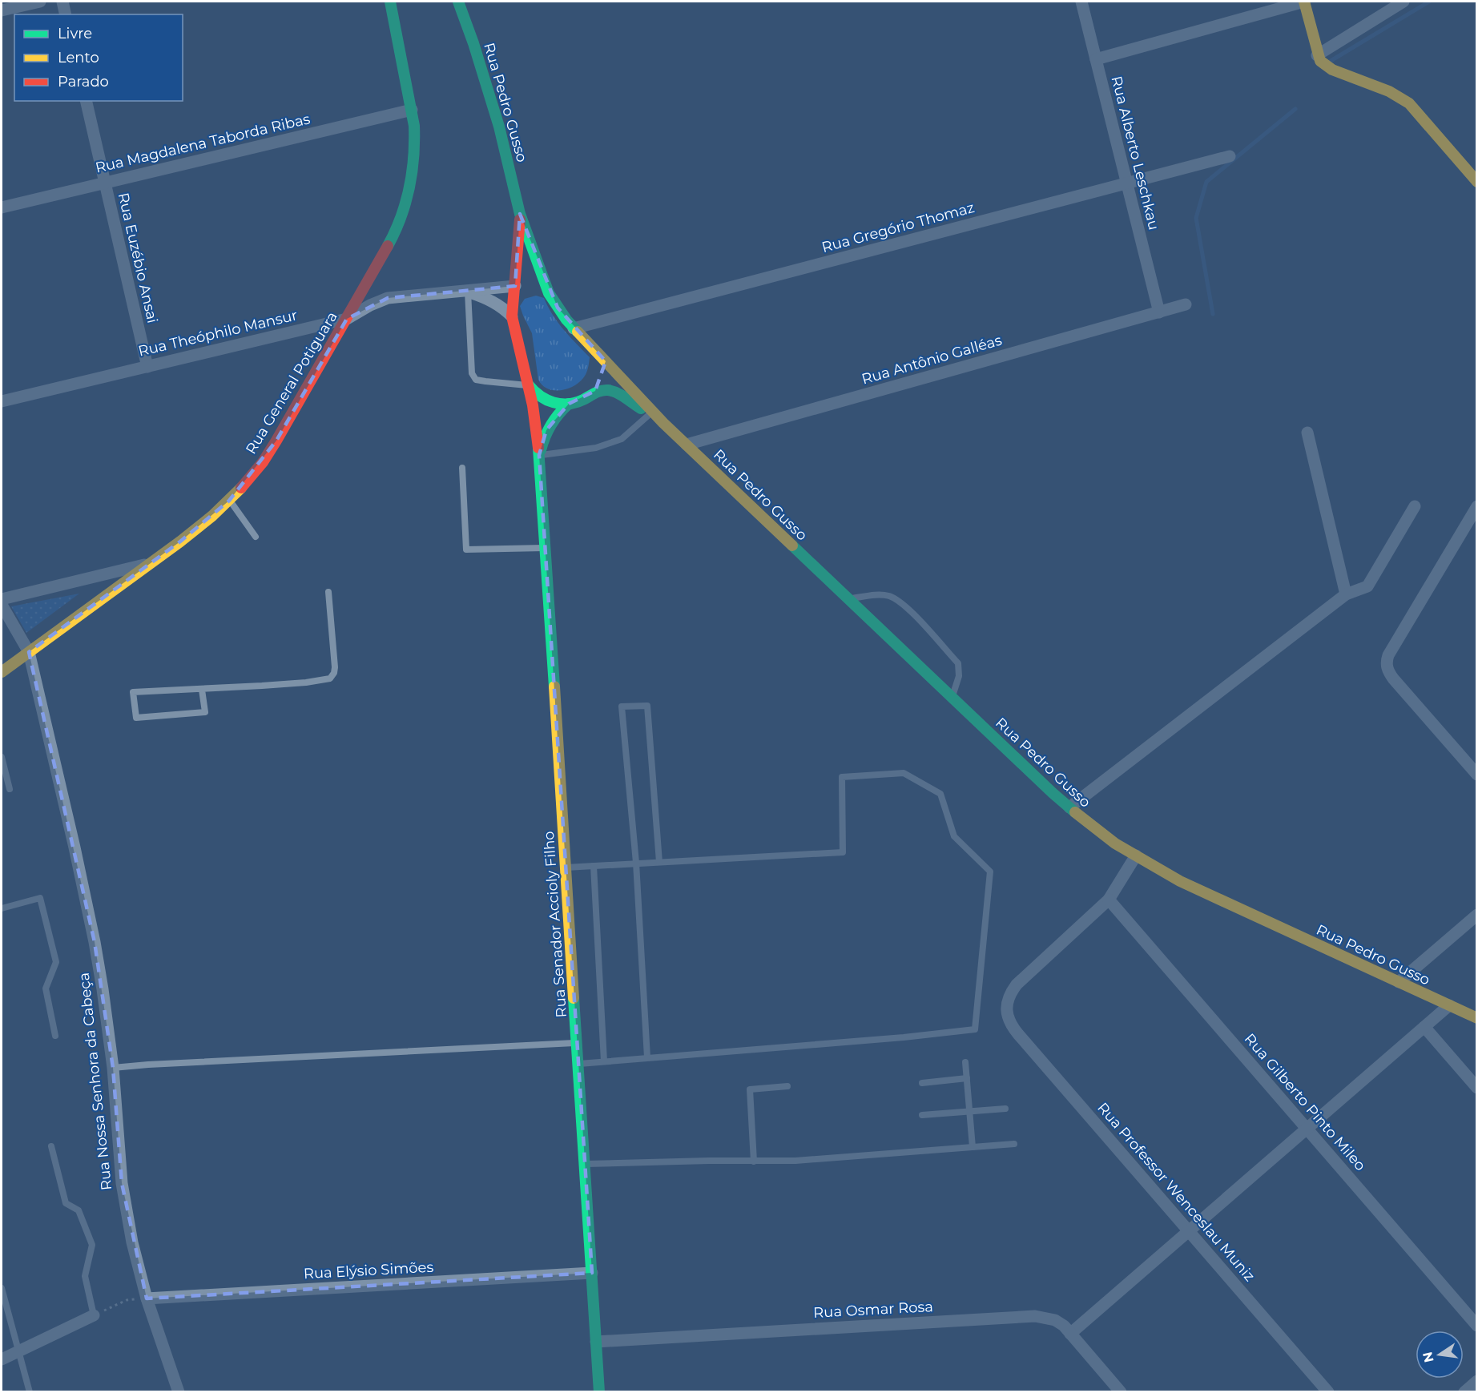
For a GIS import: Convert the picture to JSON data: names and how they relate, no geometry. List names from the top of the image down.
{
  "streets": {
    "main road": ["Rua Pedro Gusso", "Rua General Potiguara", "Rua Senador Accioly Filho"],
    "street": [
      "Rua Magdalena Taborda Ribas",
      "Rua Alberto Leschkau",
      "Rua Gregório Thomaz",
      "Rua Euzébio Ansai",
      "Rua Theóphilo Mansur",
      "Rua Antônio Galléas",
      "Rua Nossa Senhora da Cabeça",
      "Rua Gilberto Pinto Mileo",
      "Rua Professor Wenceslau Muniz",
      "Rua Elýsio Simões",
      "Rua Osmar Rosa"
    ]
  },
  "crossings": [
    ["Rua Pedro Gusso", "Rua Gregório Thomaz"],
    ["Rua Pedro Gusso", "Rua Theóphilo Mansur"],
    ["Rua Pedro Gusso", "Rua Antônio Galléas"],
    ["Rua Pedro Gusso", "Rua Senador Accioly Filho"],
    ["Rua Magdalena Taborda Ribas", "Rua Euzébio Ansai"],
    ["Rua Magdalena Taborda Ribas", "Rua General Potiguara"],
    ["Rua Alberto Leschkau", "Rua Gregório Thomaz"],
    ["Rua Alberto Leschkau", "Rua Antônio Galléas"],
    ["Rua Euzébio Ansai", "Rua Theóphilo Mansur"],
    ["Rua Theóphilo Mansur", "Rua General Potiguara"],
    ["Rua General Potiguara", "Rua Nossa Senhora da Cabeça"],
    ["Rua Senador Accioly Filho", "Rua Elýsio Simões"],
    ["Rua Senador Accioly Filho", "Rua Osmar Rosa"],
    ["Rua Nossa Senhora da Cabeça", "Rua Elýsio Simões"],
    ["Rua Gilberto Pinto Mileo", "Rua Professor Wenceslau Muniz"]
  ],
  "legend": ["Livre", "Lento", "Parado"],
  "north": "left"
}
